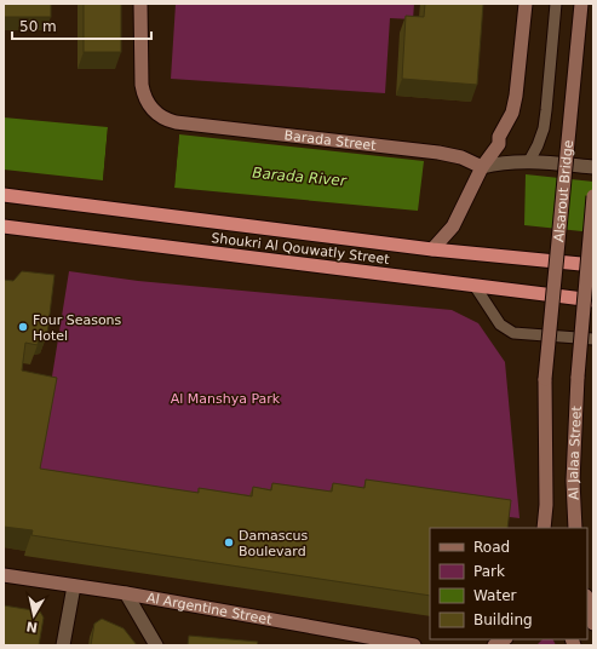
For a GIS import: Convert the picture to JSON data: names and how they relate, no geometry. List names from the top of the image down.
{
  "streets": {
    "highway": ["Shoukri Al Qouwatly Street"],
    "main road": ["Alsarout Bridge", "Al Jalaa Street", "Al Argentine Street"]
  },
  "water": ["Barada River"],
  "parks": ["Al Manshya Park"],
  "places": ["Four Seasons Hotel", "Damascus Boulevard"],
  "legend": [
    "Road",
    "Park",
    "Water",
    "Building"
  ],
  "scale_bar": "50 m",
  "north": "bottom"
}
